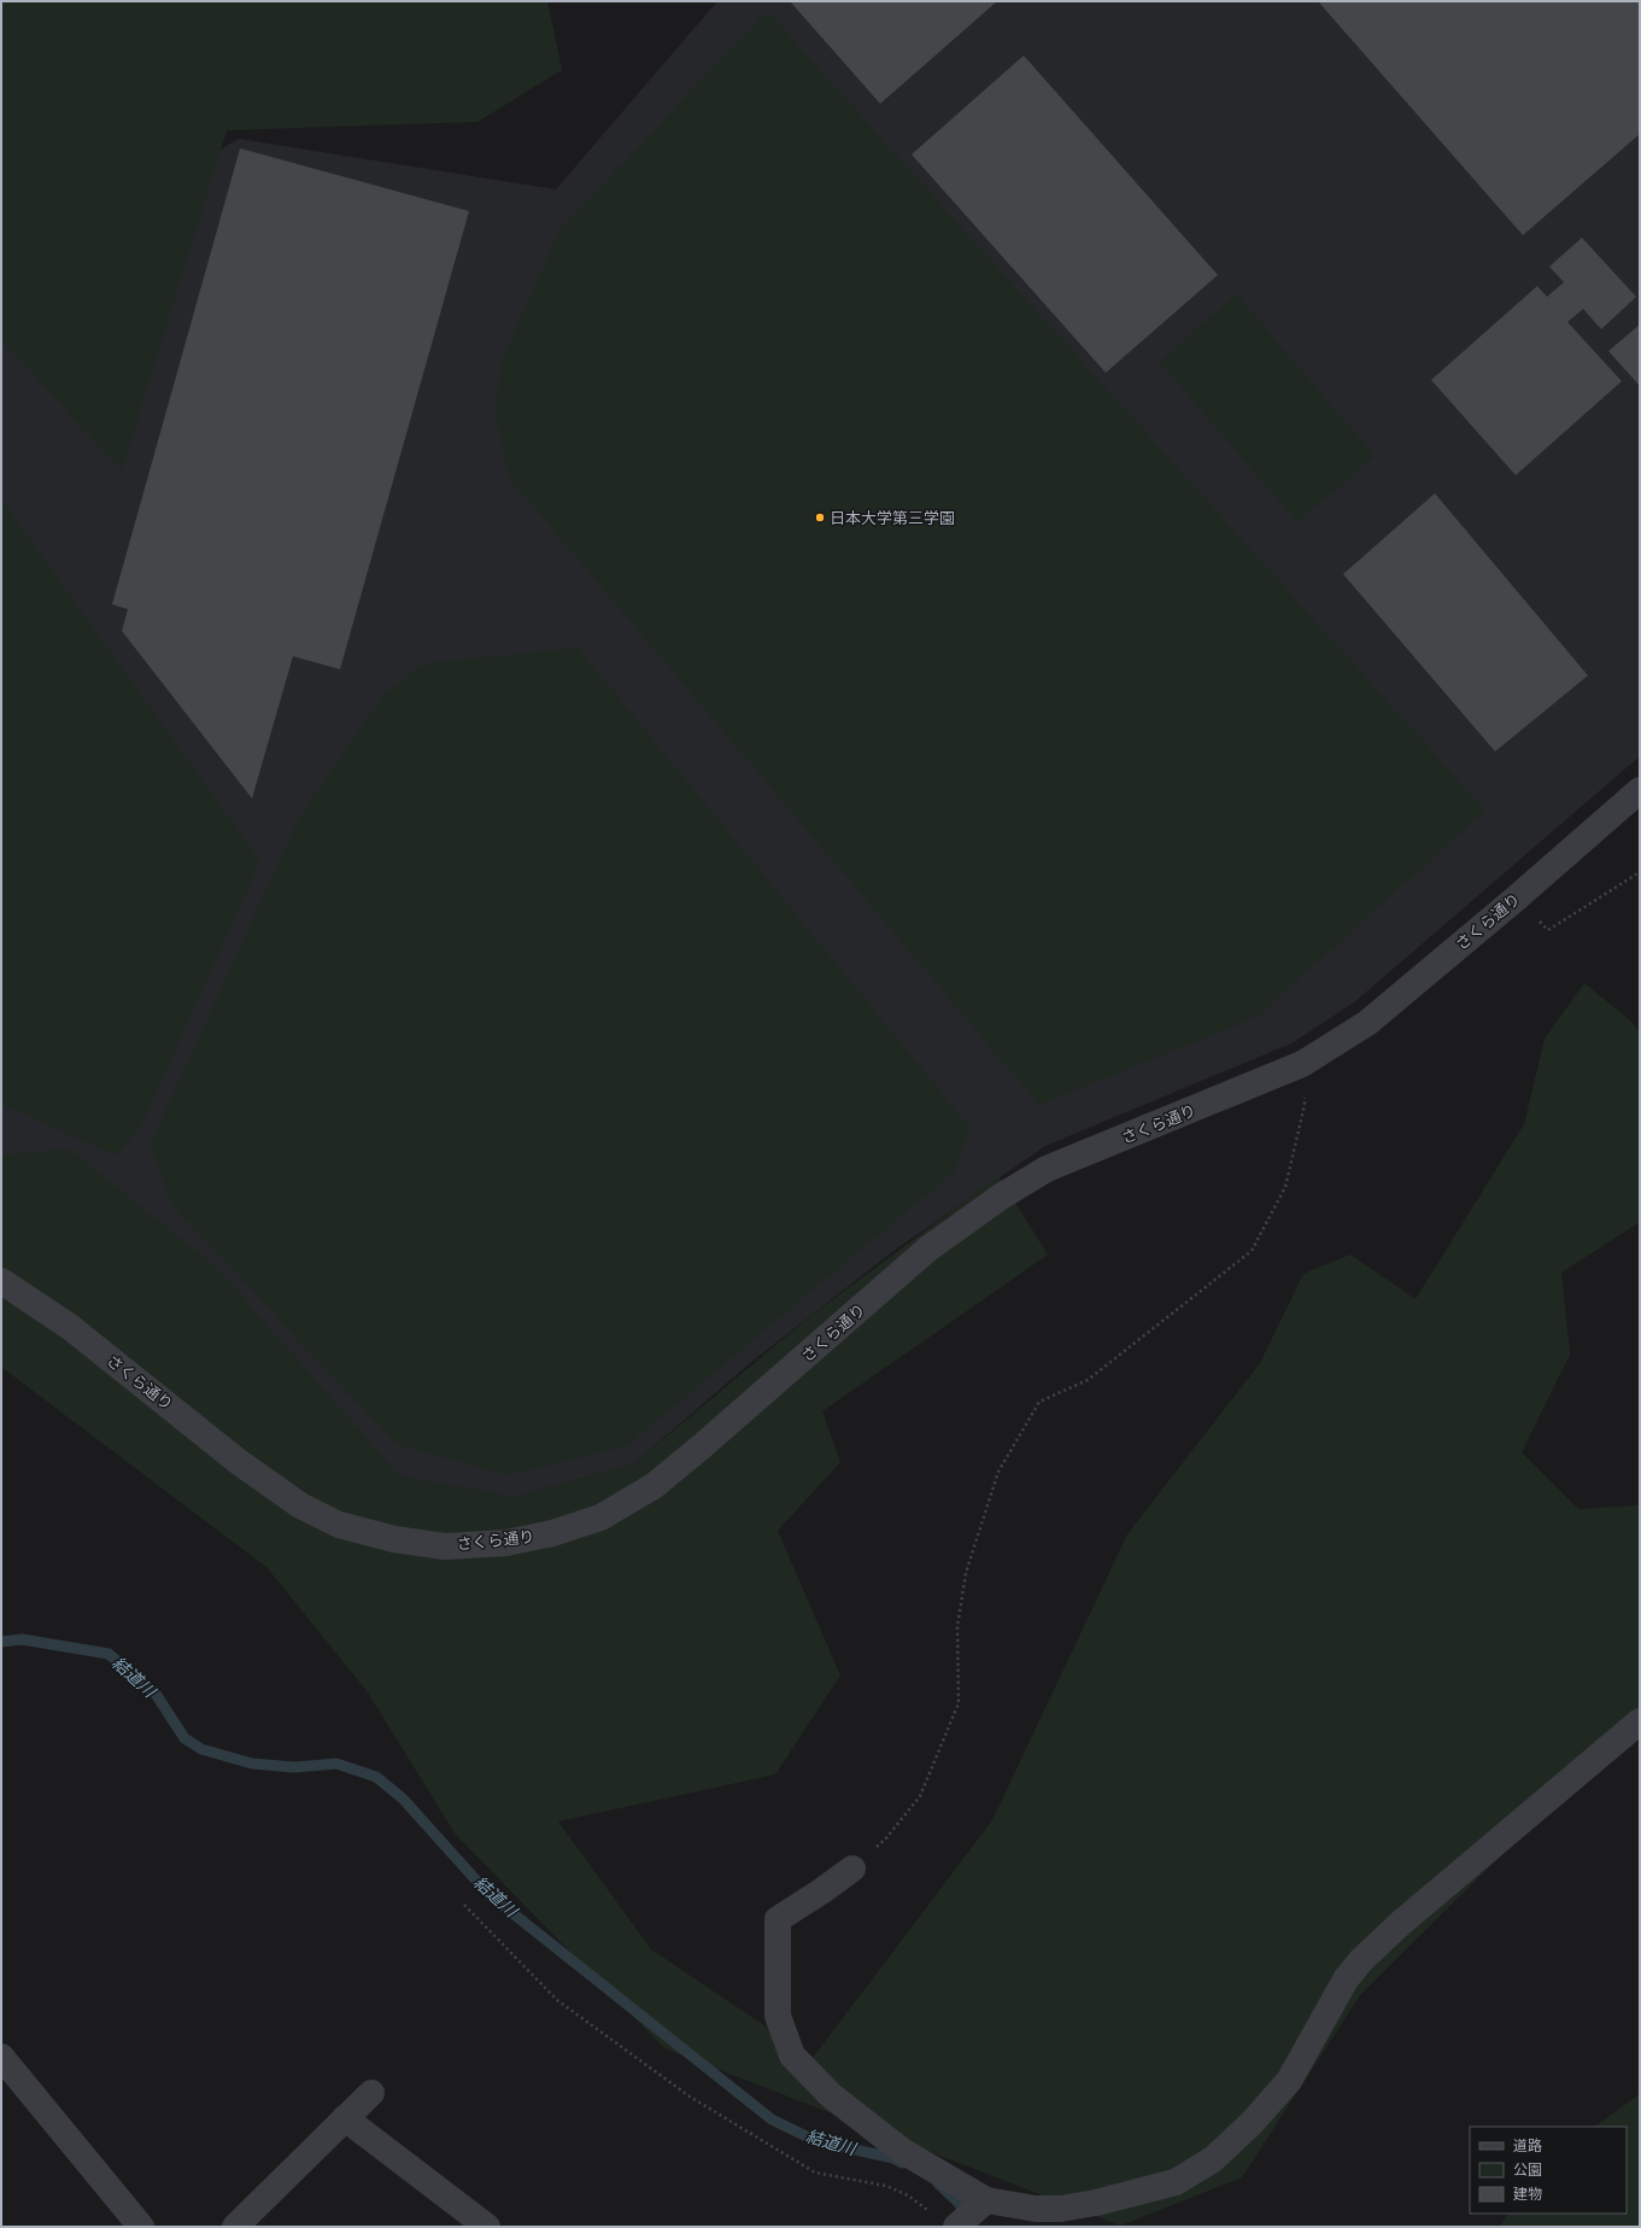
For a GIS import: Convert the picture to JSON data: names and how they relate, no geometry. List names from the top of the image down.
{
  "streets": {
    "street": ["さくら通り"]
  },
  "water": ["結道川"],
  "places": ["日本大学第三学園"],
  "legend": ["道路", "公園", "建物"]
}
